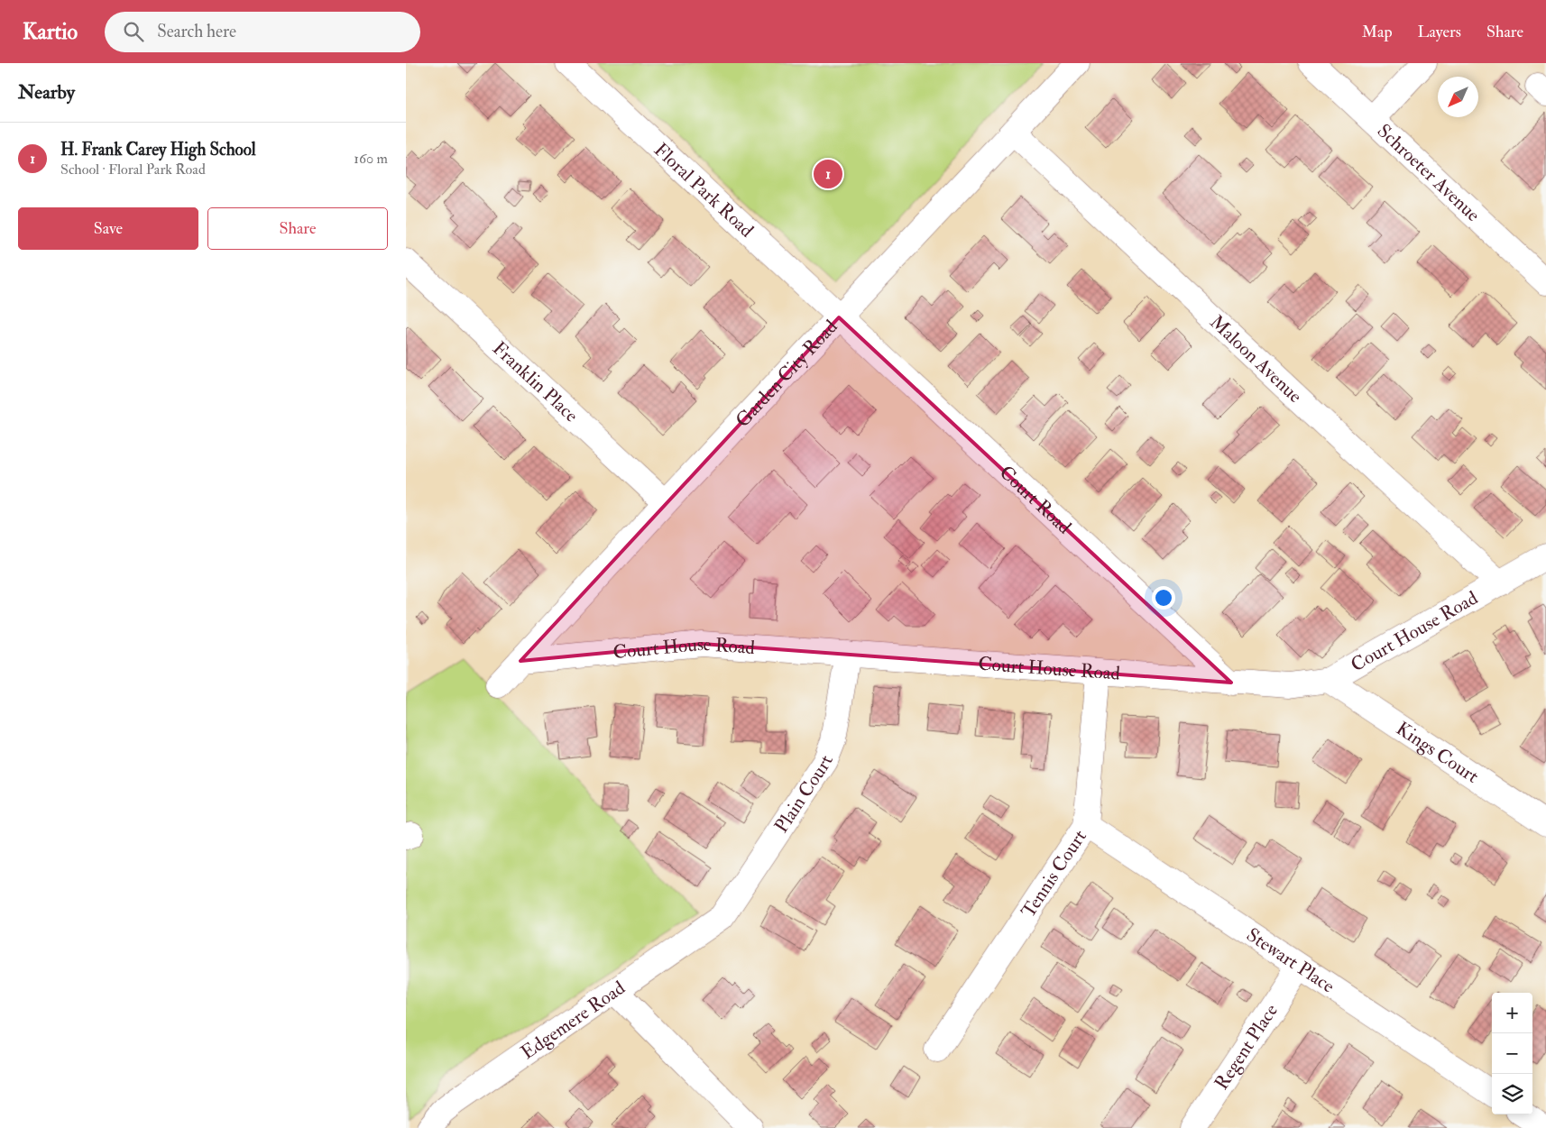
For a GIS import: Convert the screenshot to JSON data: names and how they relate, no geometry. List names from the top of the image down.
{
  "streets": {
    "street": [
      "Schroeter Avenue",
      "Floral Park Road",
      "Maloon Avenue",
      "Garden City Road",
      "Franklin Place",
      "Court Road",
      "Court House Road",
      "Kings Court",
      "Plain Court",
      "Tennis Court",
      "Stewart Place",
      "Edgemere Road",
      "Regent Place"
    ]
  },
  "crossings": [
    ["Floral Park Road", "Garden City Road"],
    ["Floral Park Road", "Court Road"],
    ["Maloon Avenue", "Garden City Road"],
    ["Maloon Avenue", "Court House Road"],
    ["Garden City Road", "Franklin Place"],
    ["Garden City Road", "Court Road"],
    ["Garden City Road", "Court House Road"],
    ["Court Road", "Court House Road"],
    ["Court House Road", "Kings Court"],
    ["Court House Road", "Plain Court"],
    ["Court House Road", "Tennis Court"],
    ["Plain Court", "Edgemere Road"],
    ["Tennis Court", "Stewart Place"],
    ["Stewart Place", "Regent Place"]
  ],
  "north": "bottom left",
  "page": {
    "header": "Kartio",
    "search": "Search here",
    "nav": ["Map", "Layers", "Share"],
    "heading": "Nearby",
    "list": [
      {
        "mark": "1",
        "name": "H. Frank Carey High School",
        "note": "School · Floral Park Road",
        "value": "160 m"
      }
    ],
    "pins": "1",
    "buttons": ["Save", "Share"],
    "map_buttons": ["+", "−"]
  }
}
